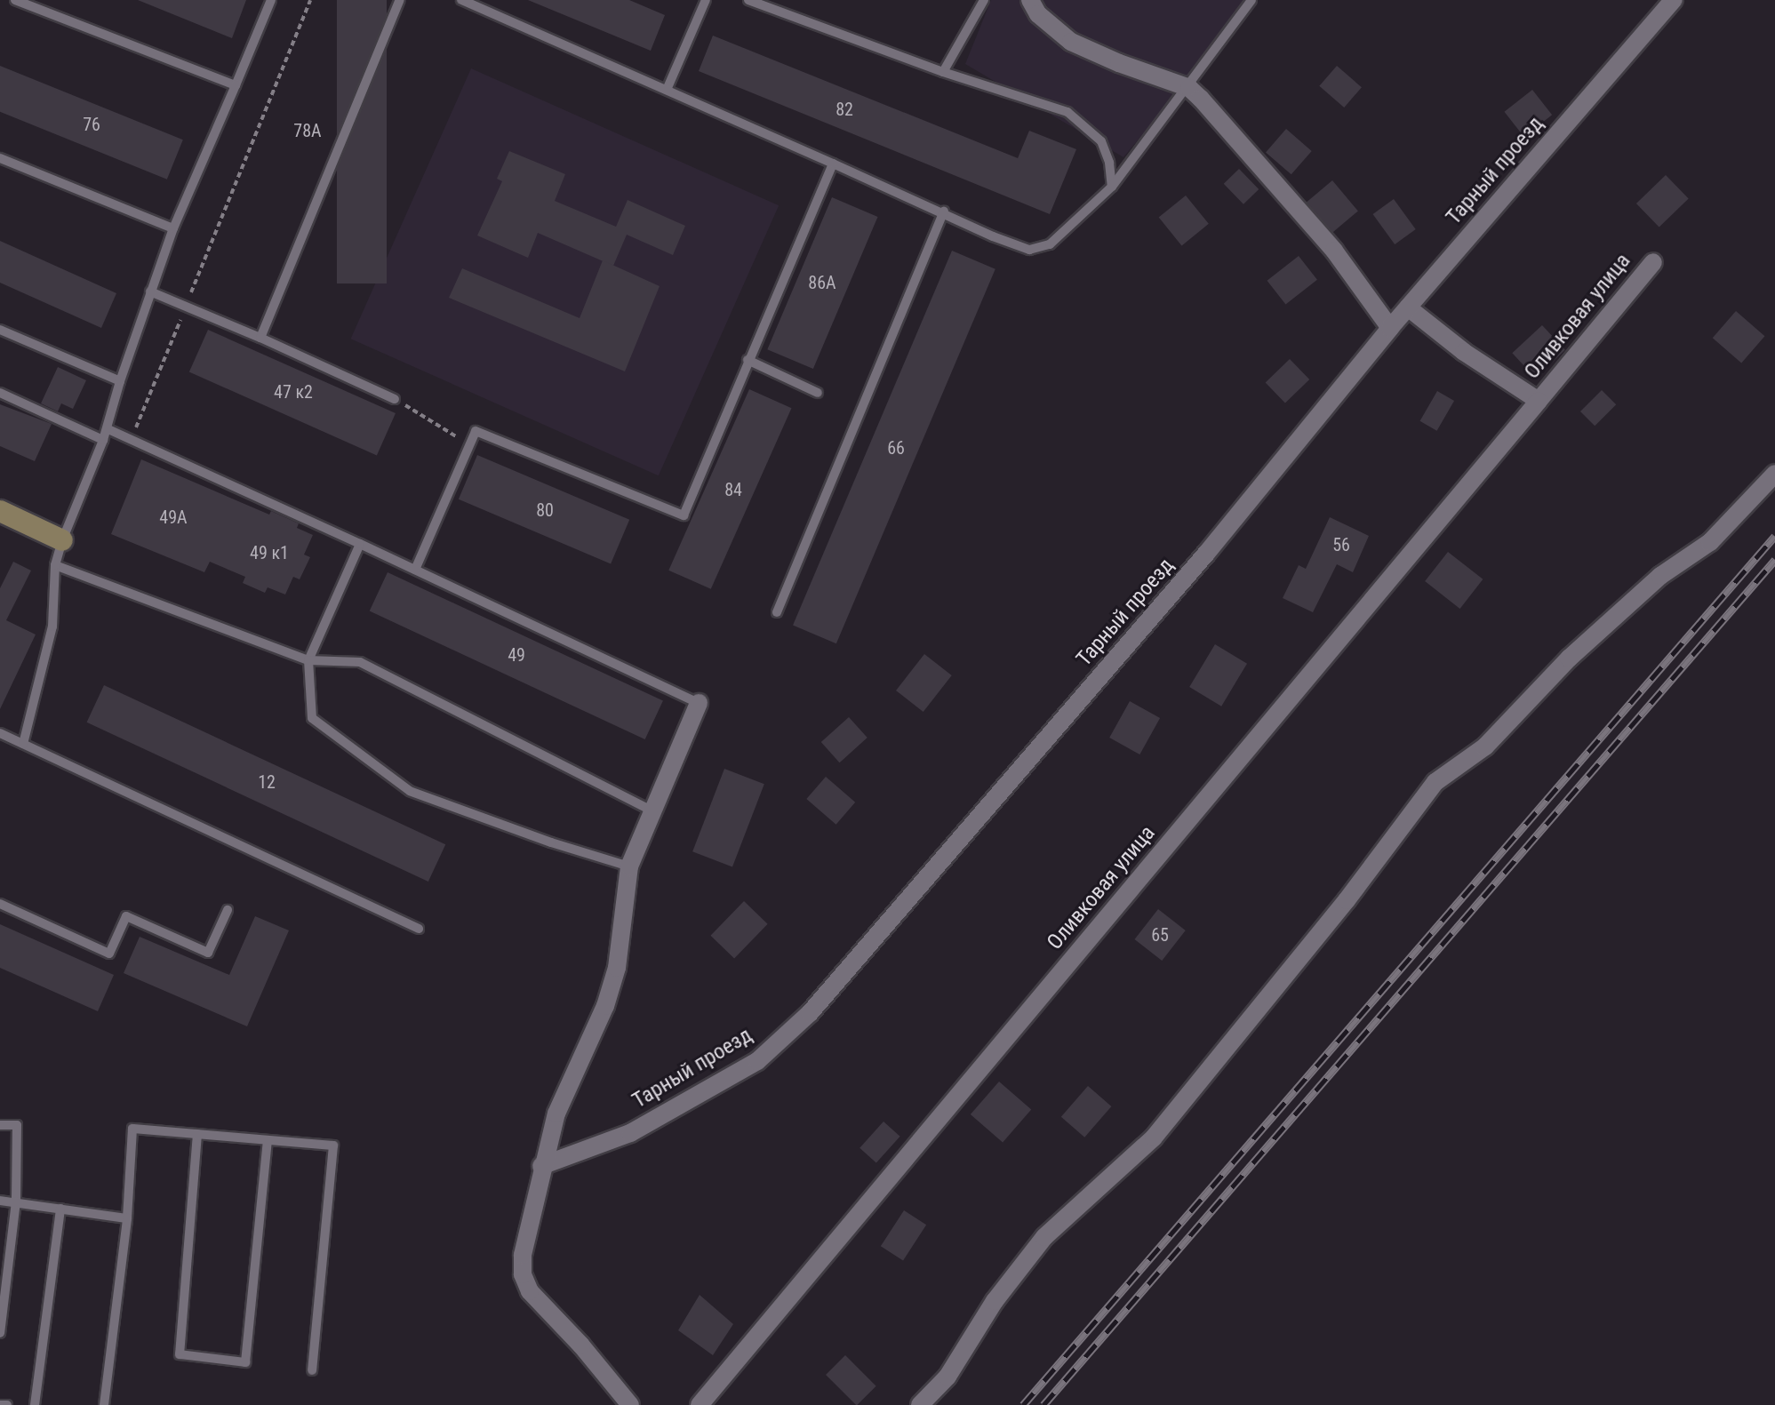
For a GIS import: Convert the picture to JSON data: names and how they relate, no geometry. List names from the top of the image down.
{
  "streets": {
    "street": ["Тарный проезд", "Оливковая улица"]
  },
  "crossings": [
    ["Тарный проезд", "Оливковая улица"]
  ],
  "house_numbers": [
    "82",
    "76",
    "78А",
    "86А",
    "47 к2",
    "66",
    "84",
    "80",
    "49А",
    "56",
    "49 к1",
    "49",
    "12",
    "65"
  ]
}
